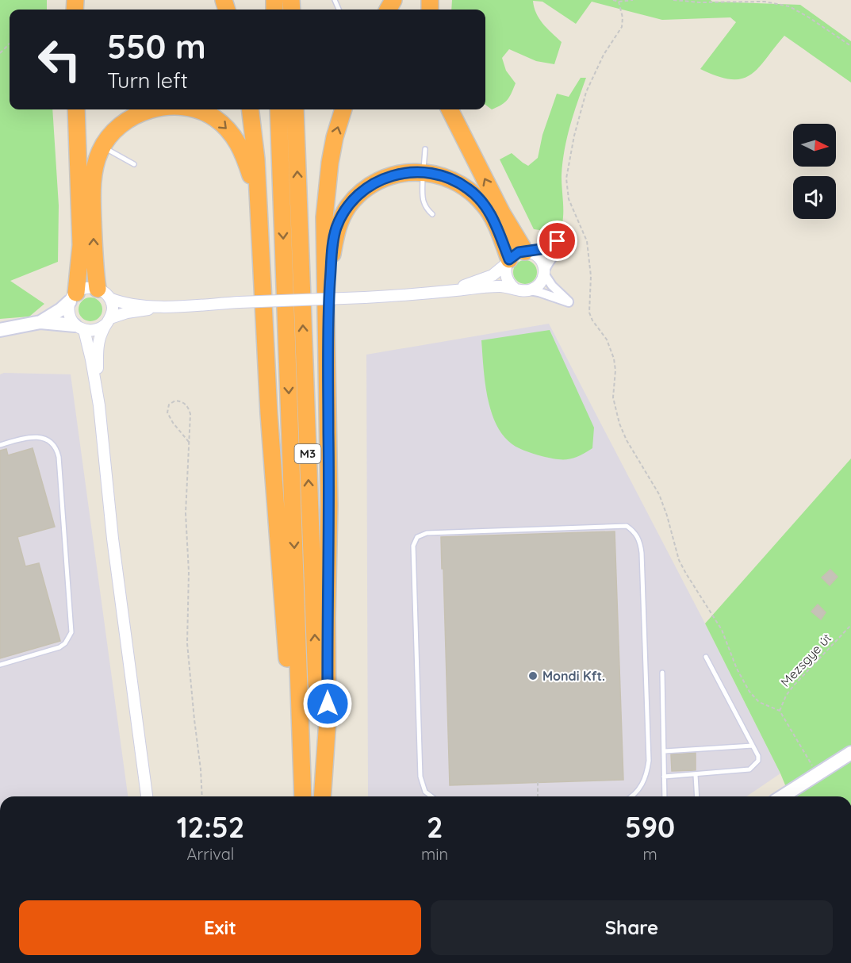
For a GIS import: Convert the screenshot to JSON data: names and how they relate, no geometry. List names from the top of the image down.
{
  "streets": {
    "highway": ["M3"],
    "path": ["Mezsgye út"]
  },
  "places": ["Mondi Kft."],
  "north": "right",
  "page": {
    "turn": ["550 m", "Turn left"],
    "eta": [
      "12:52",
      "Arrival",
      "2",
      "min",
      "590",
      "m"
    ],
    "buttons": ["Exit", "Share"]
  }
}
